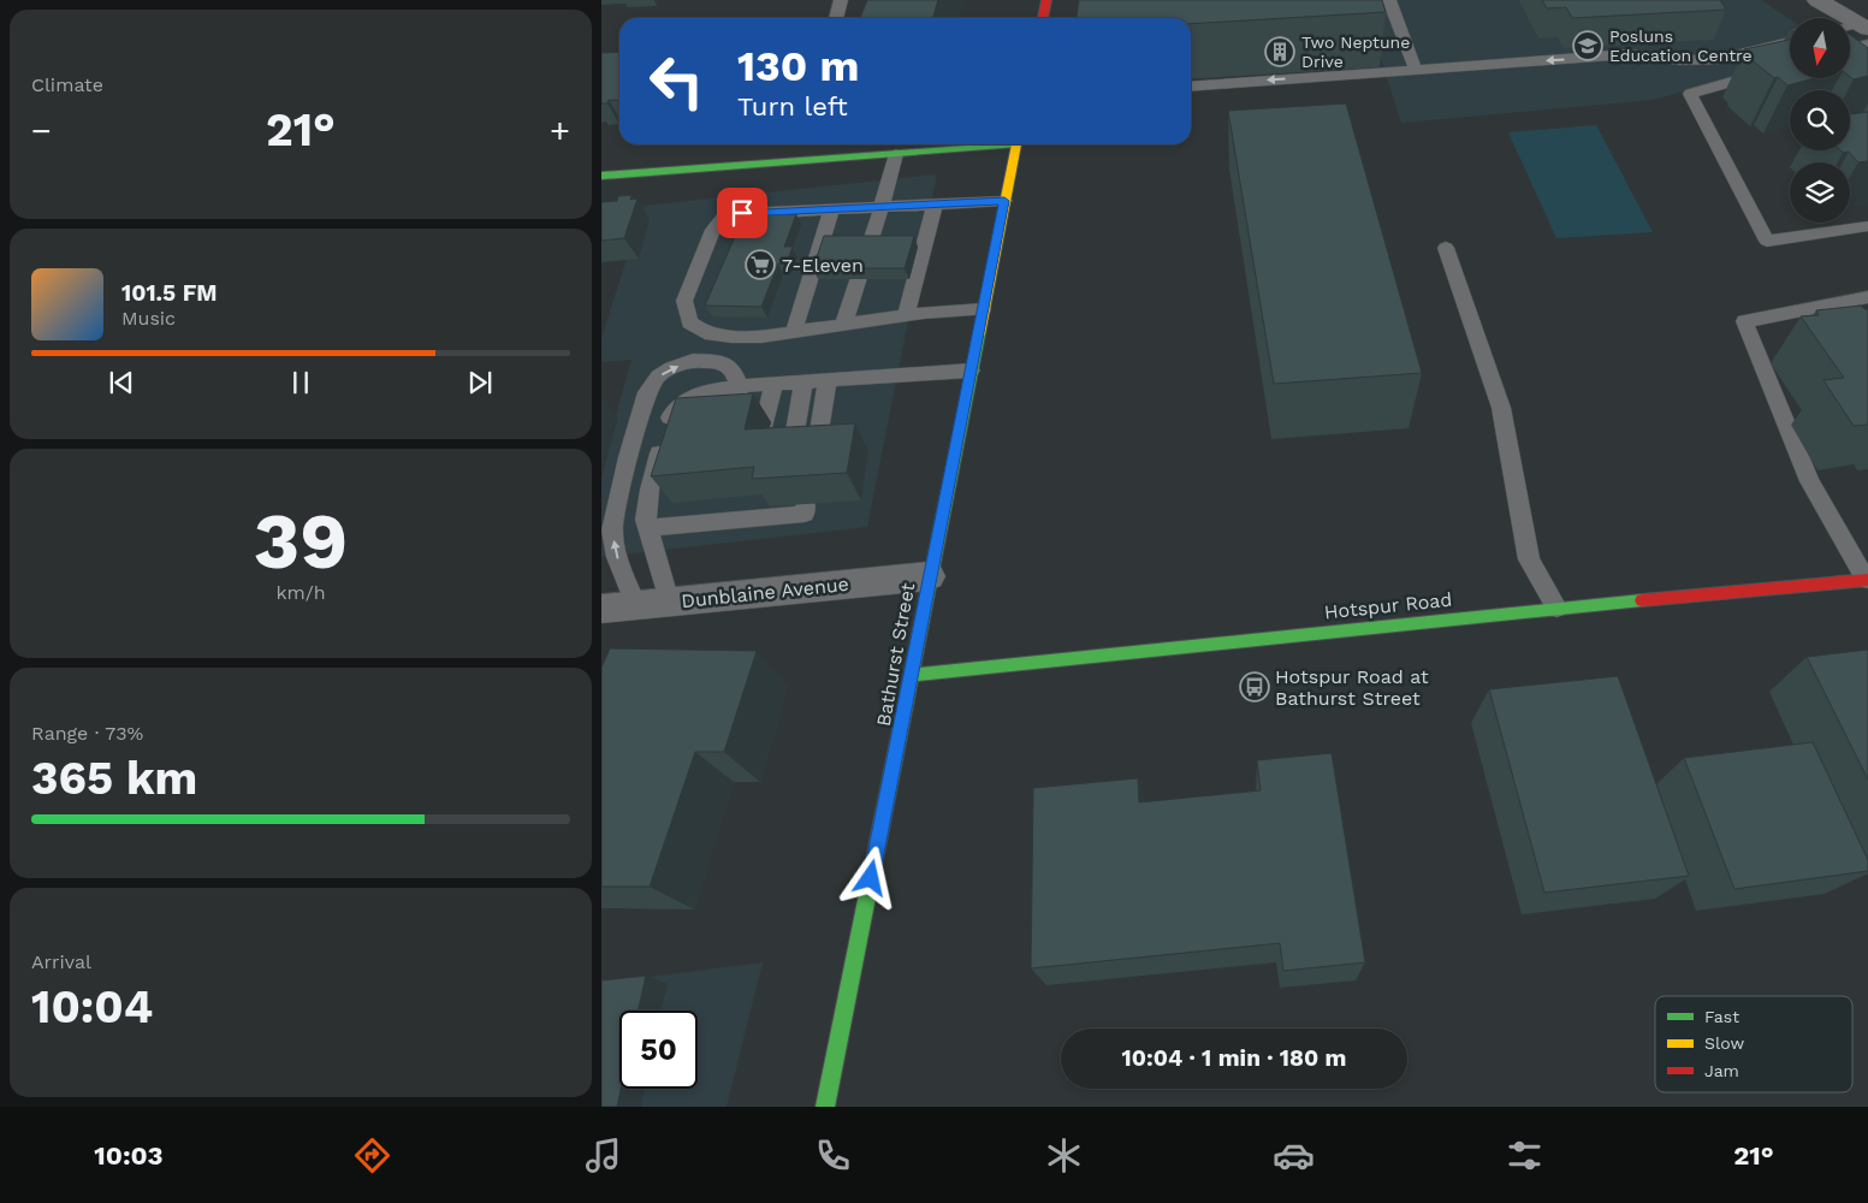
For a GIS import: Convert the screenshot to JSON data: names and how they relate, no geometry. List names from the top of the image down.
{
  "streets": {
    "street": ["Dunblaine Avenue", "Hotspur Road", "Bathurst Street"]
  },
  "crossings": [
    ["Dunblaine Avenue", "Bathurst Street"],
    ["Hotspur Road", "Bathurst Street"]
  ],
  "places": {
    "school or university": ["Posluns Education Centre"],
    "building": ["Two Neptune Drive"],
    "supermarket": ["7-Eleven"],
    "bus stop": ["Hotspur Road at Bathurst Street"]
  },
  "legend": ["Fast", "Slow", "Jam"],
  "north": "bottom",
  "page": {
    "tile": [
      "Climate",
      ["39", "km/h"],
      ["Range · 73%", "365 km"],
      ["Arrival", "10:04"]
    ],
    "turn": ["130 m", "Turn left"],
    "heat": ["−", "21°", "+"],
    "song": ["101.5 FM", "Music"],
    "limit": "50",
    "trip": "10:04 · 1 min · 180 m",
    "tabs": ["10:03", "21°"]
  }
}
